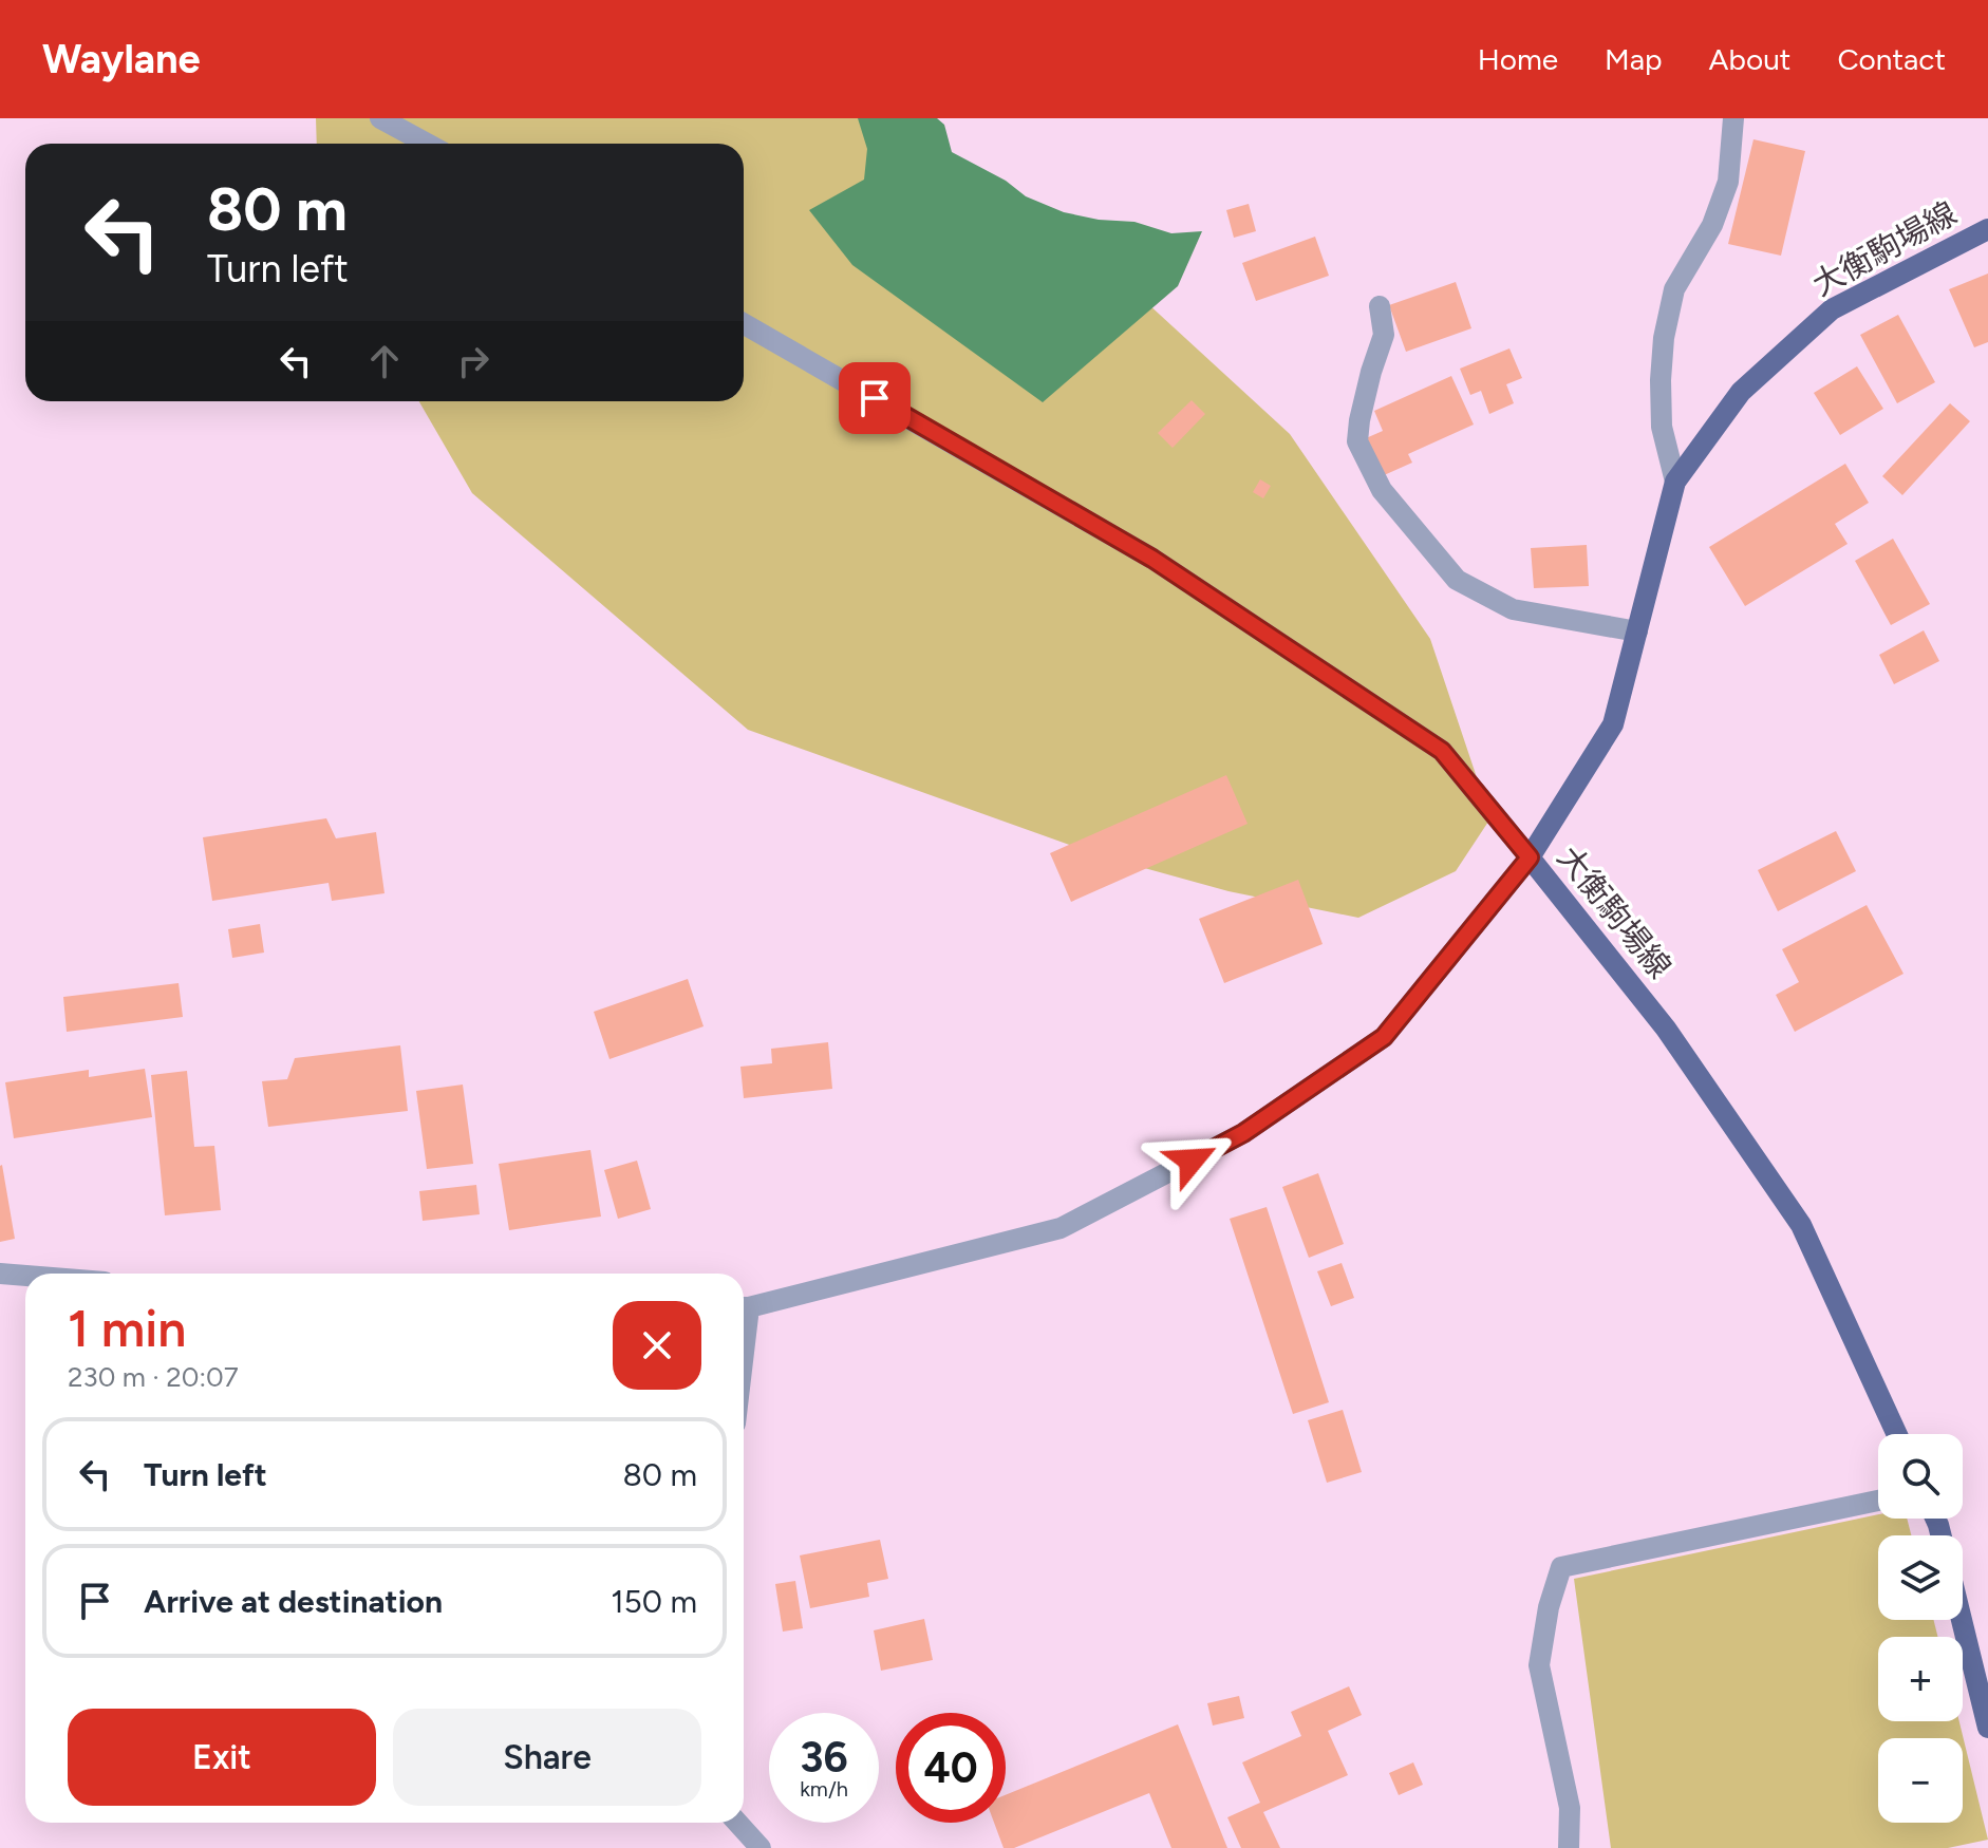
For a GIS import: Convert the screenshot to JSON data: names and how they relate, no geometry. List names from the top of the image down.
{
  "streets": {
    "main road": ["大衡駒場線"]
  },
  "page": {
    "header": "Waylane",
    "nav": [
      "Home",
      "Map",
      "About",
      "Contact"
    ],
    "turn": ["80 m", "Turn left"],
    "heading": ["1 min", "230 m · 20:07"],
    "list": [
      {
        "name": "Turn left",
        "value": "80 m"
      },
      {
        "name": "Arrive at destination",
        "value": "150 m"
      }
    ],
    "map_buttons": ["+", "−"],
    "buttons": ["Exit", "Share"],
    "speed": "36 km/h",
    "limit": "40"
  }
}
